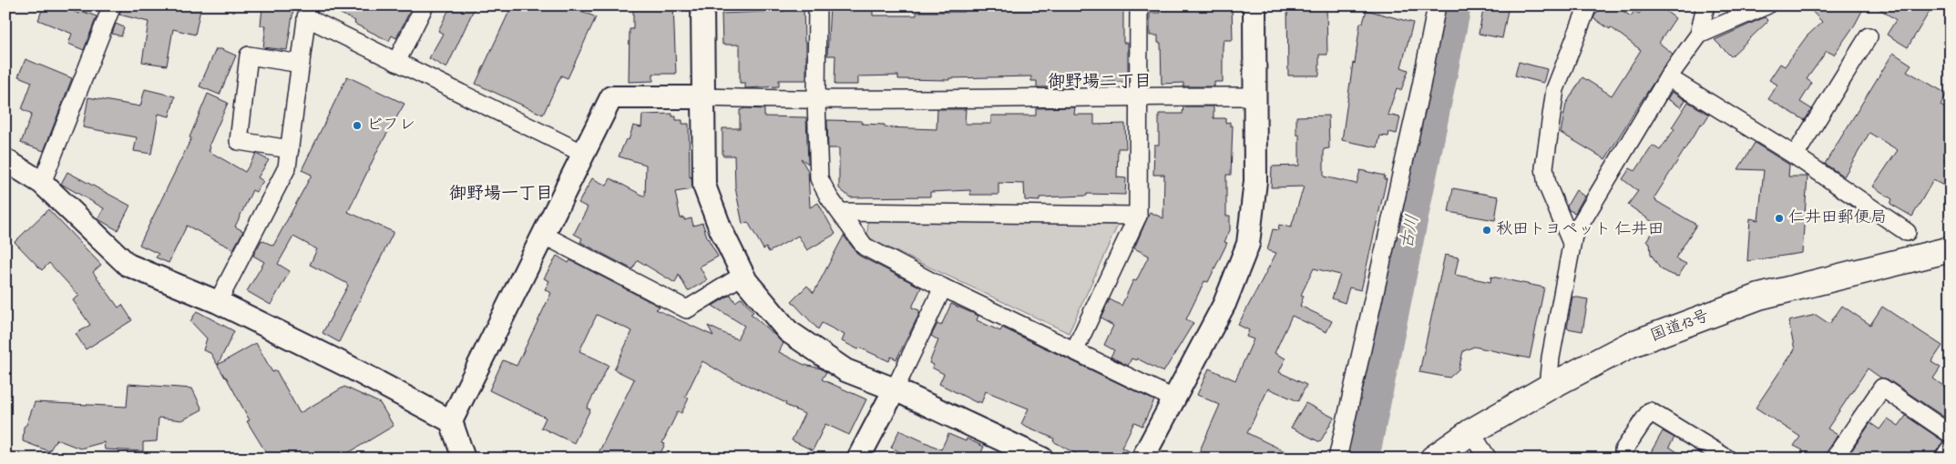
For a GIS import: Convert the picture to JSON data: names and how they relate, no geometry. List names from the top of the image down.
{
  "streets": {
    "highway": ["国道13号"]
  },
  "districts": ["御野場二丁目", "御野場一丁目"],
  "water": ["古川"],
  "places": ["ビフレ", "仁井田郵便局", "秋田トヨペット 仁井田"]
}
